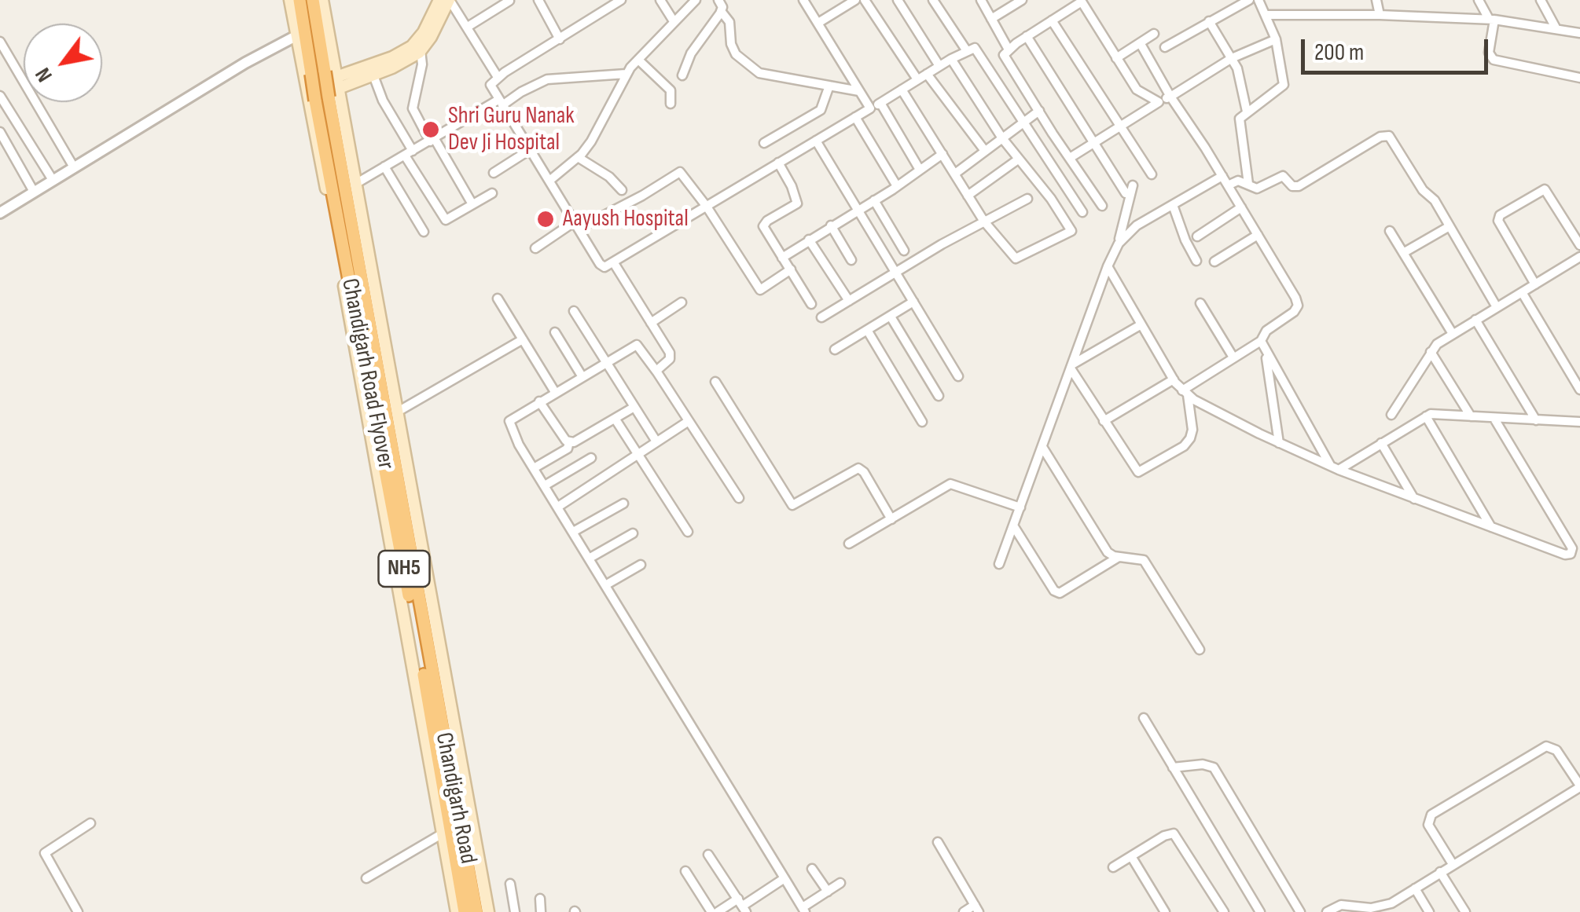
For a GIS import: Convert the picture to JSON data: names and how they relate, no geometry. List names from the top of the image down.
{
  "streets": {
    "highway": ["Chandigarh Road Flyover", "NH5", "Chandigarh Road"]
  },
  "crossings": [
    ["Chandigarh Road Flyover", "NH5"],
    ["Chandigarh Road Flyover", "Chandigarh Road"]
  ],
  "places": ["Shri Guru Nanak Dev Ji Hospital", "Aayush Hospital"],
  "scale_bar": "200 m",
  "north": "bottom left"
}
